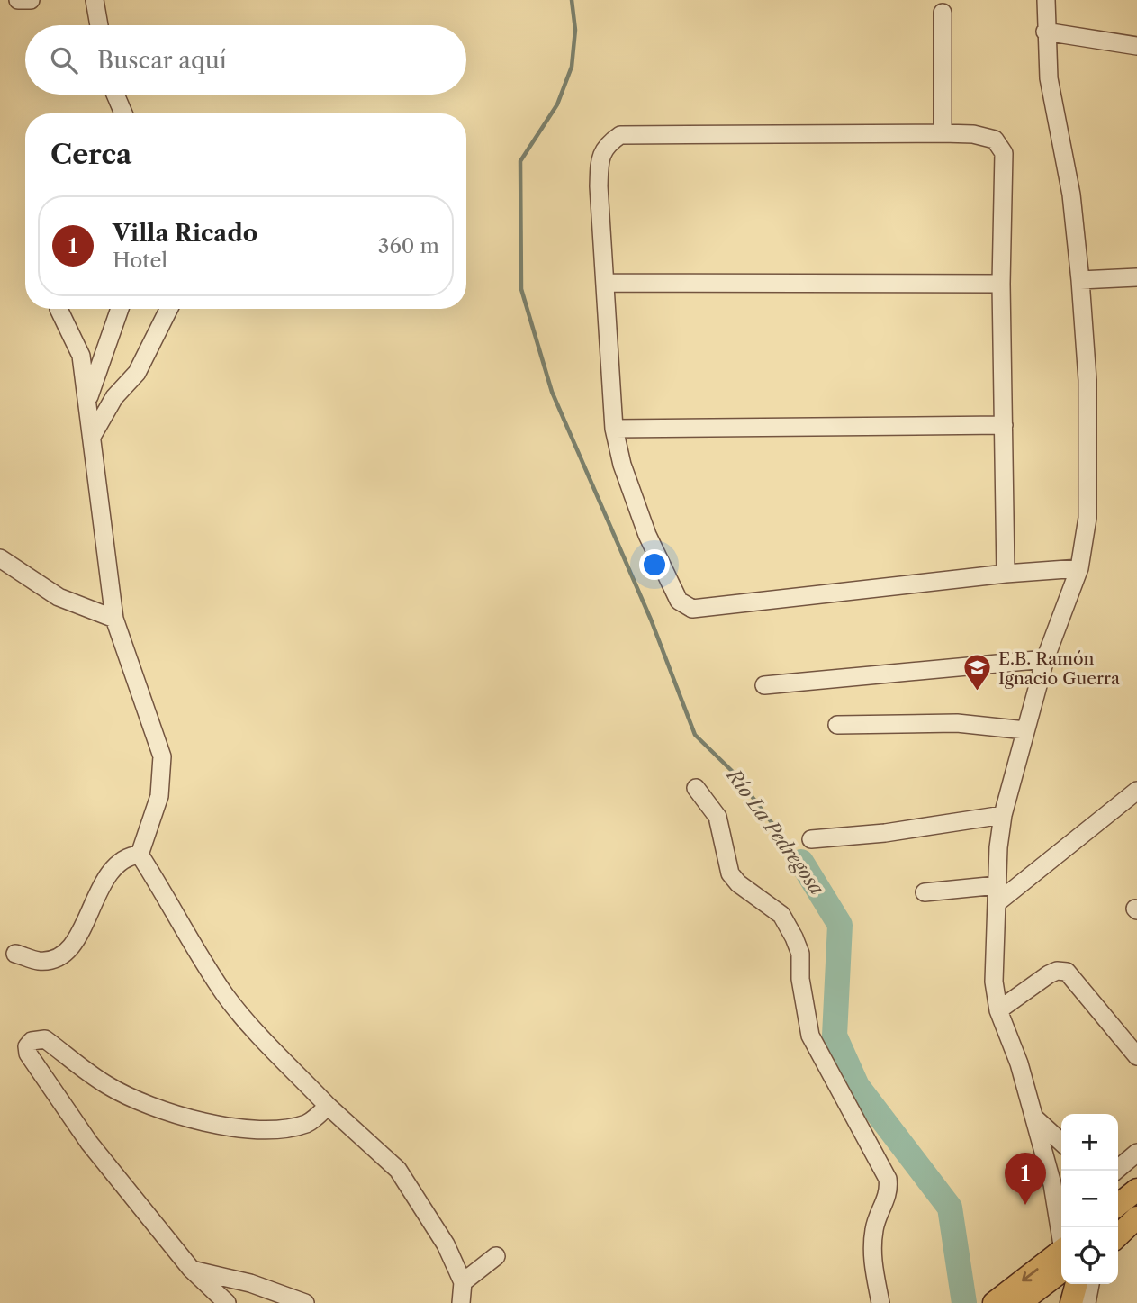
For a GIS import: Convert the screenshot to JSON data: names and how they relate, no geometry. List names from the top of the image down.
{
  "water": ["Río La Pedregosa"],
  "places": {
    "school or university": ["E.B. Ramón Ignacio Guerra"]
  },
  "page": {
    "search": "Buscar aquí",
    "heading": "Cerca",
    "list": [
      {
        "mark": "1",
        "name": "Villa Ricado",
        "note": "Hotel",
        "value": "360 m"
      }
    ],
    "map_buttons": ["+", "−"],
    "pins": "1"
  }
}
